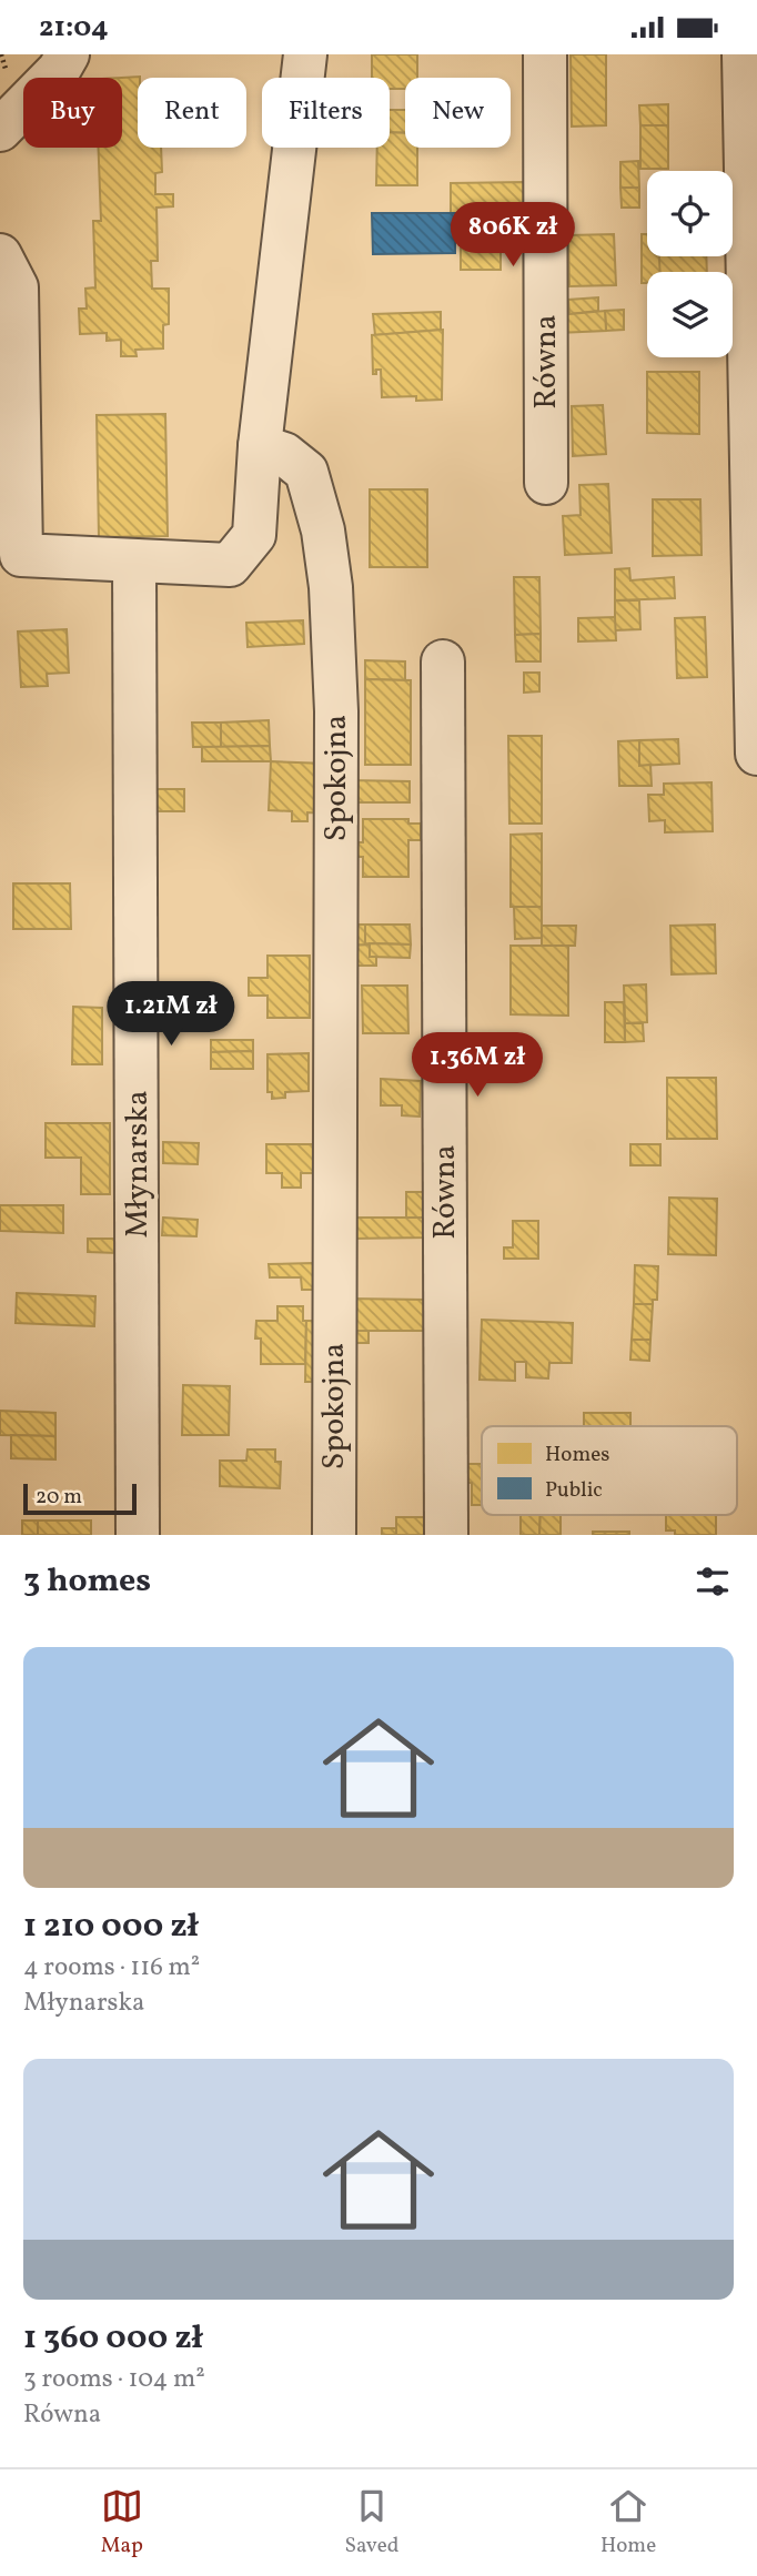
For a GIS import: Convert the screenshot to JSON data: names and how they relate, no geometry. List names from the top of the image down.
{
  "streets": {
    "street": ["Równa", "Spokojna", "Młynarska"]
  },
  "legend": ["Homes", "Public"],
  "scale_bar": "20 m",
  "page": {
    "status": "21:04",
    "chip": [
      "Buy",
      "Rent",
      "Filters",
      "New"
    ],
    "price": ["806K zł", "1.21M zł", "1.36M zł"],
    "scale": "20 m",
    "heading": "3 homes",
    "list": [
      {
        "name": "1 210 000 zł",
        "note": "4 rooms · 116 m² · Młynarska"
      },
      {
        "name": "1 360 000 zł",
        "note": "3 rooms · 104 m² · Równa"
      }
    ],
    "tabs": ["Map", "Saved", "Home"]
  }
}
